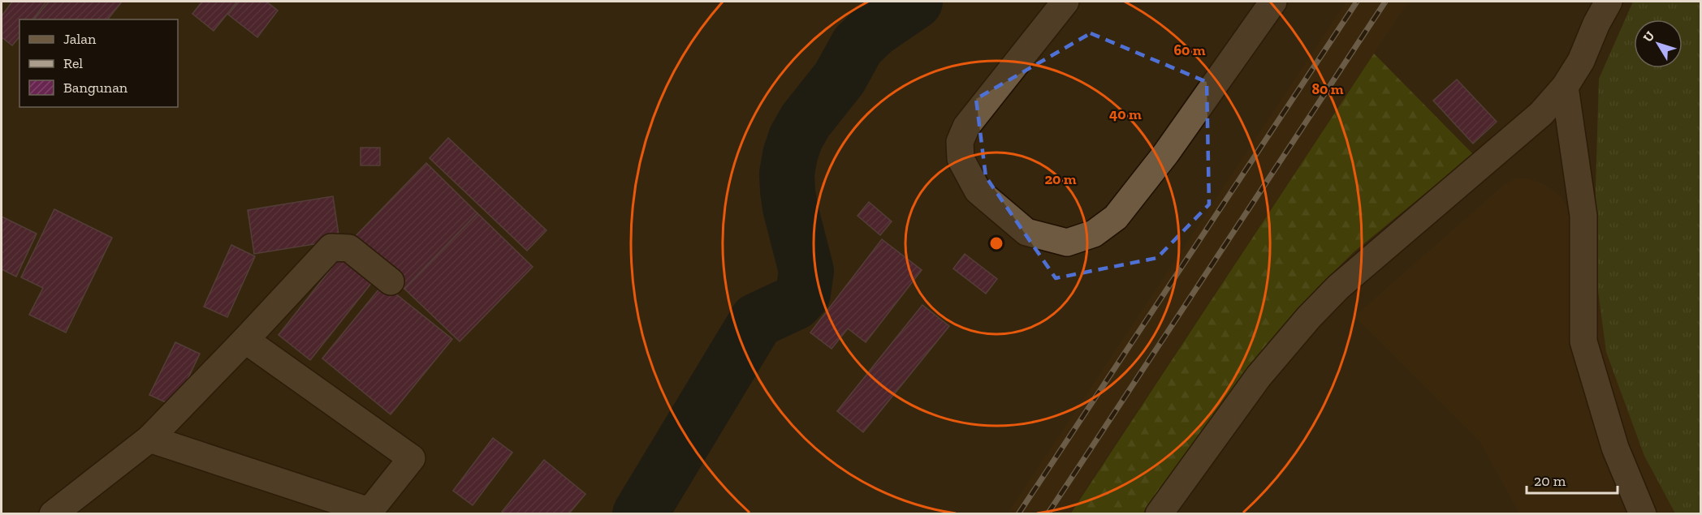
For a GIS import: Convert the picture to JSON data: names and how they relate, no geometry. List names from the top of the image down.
{
  "legend": ["Jalan", "Rel", "Bangunan"],
  "scale_bar": "20 m",
  "north": "top left",
  "rings": [
    "60 m",
    "80 m",
    "40 m",
    "20 m"
  ]
}
